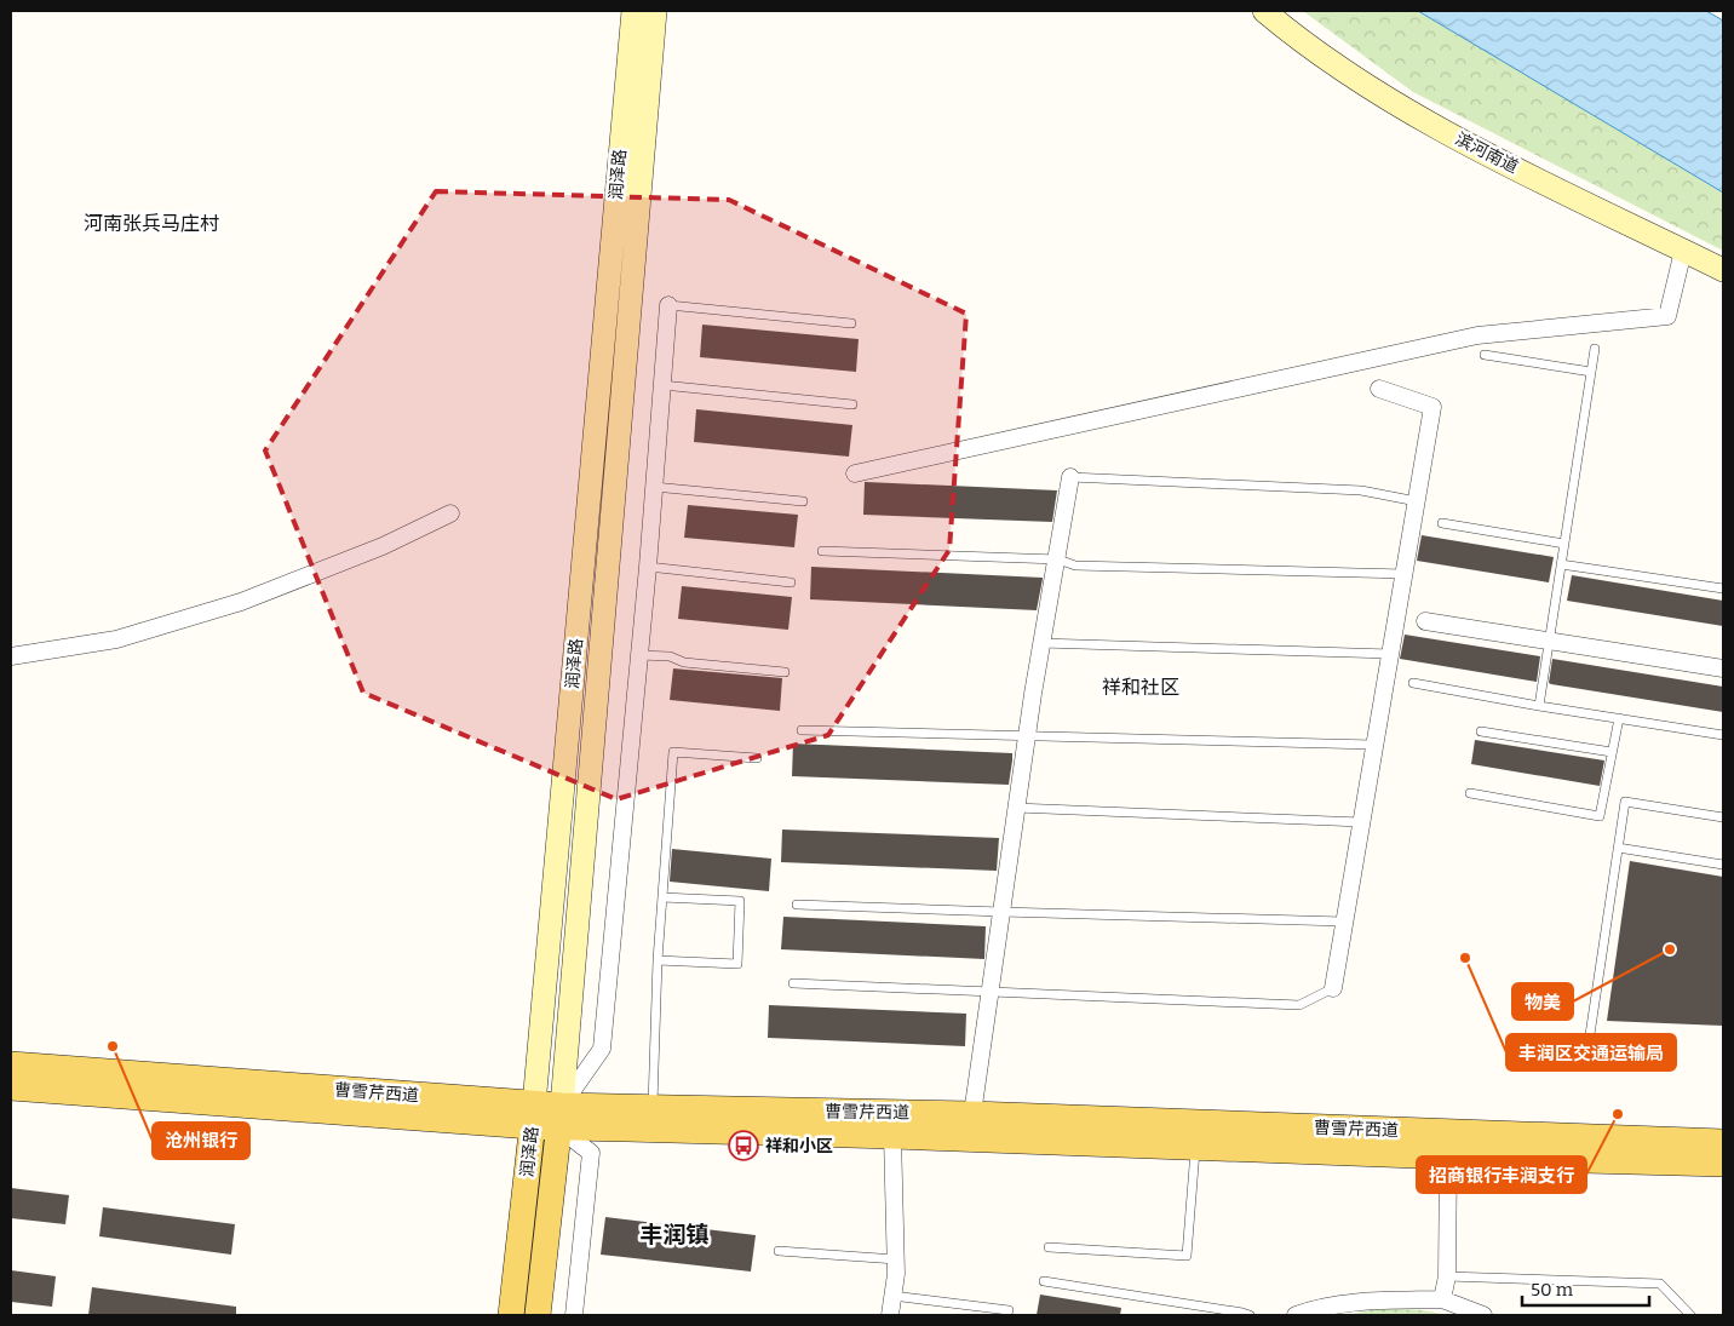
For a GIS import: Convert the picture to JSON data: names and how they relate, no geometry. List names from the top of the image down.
{
  "streets": {
    "main road": ["滨河南道", "润泽路", "曹雪芹西道"]
  },
  "crossings": [
    ["润泽路", "曹雪芹西道"]
  ],
  "districts": ["河南张兵马庄村", "祥和社区", "丰润镇"],
  "places": {
    "other": [
      "物美",
      "丰润区交通运输局",
      "沧州银行",
      "招商银行丰润支行"
    ],
    "bus stop": ["祥和小区"]
  },
  "scale_bar": "50 m"
}
